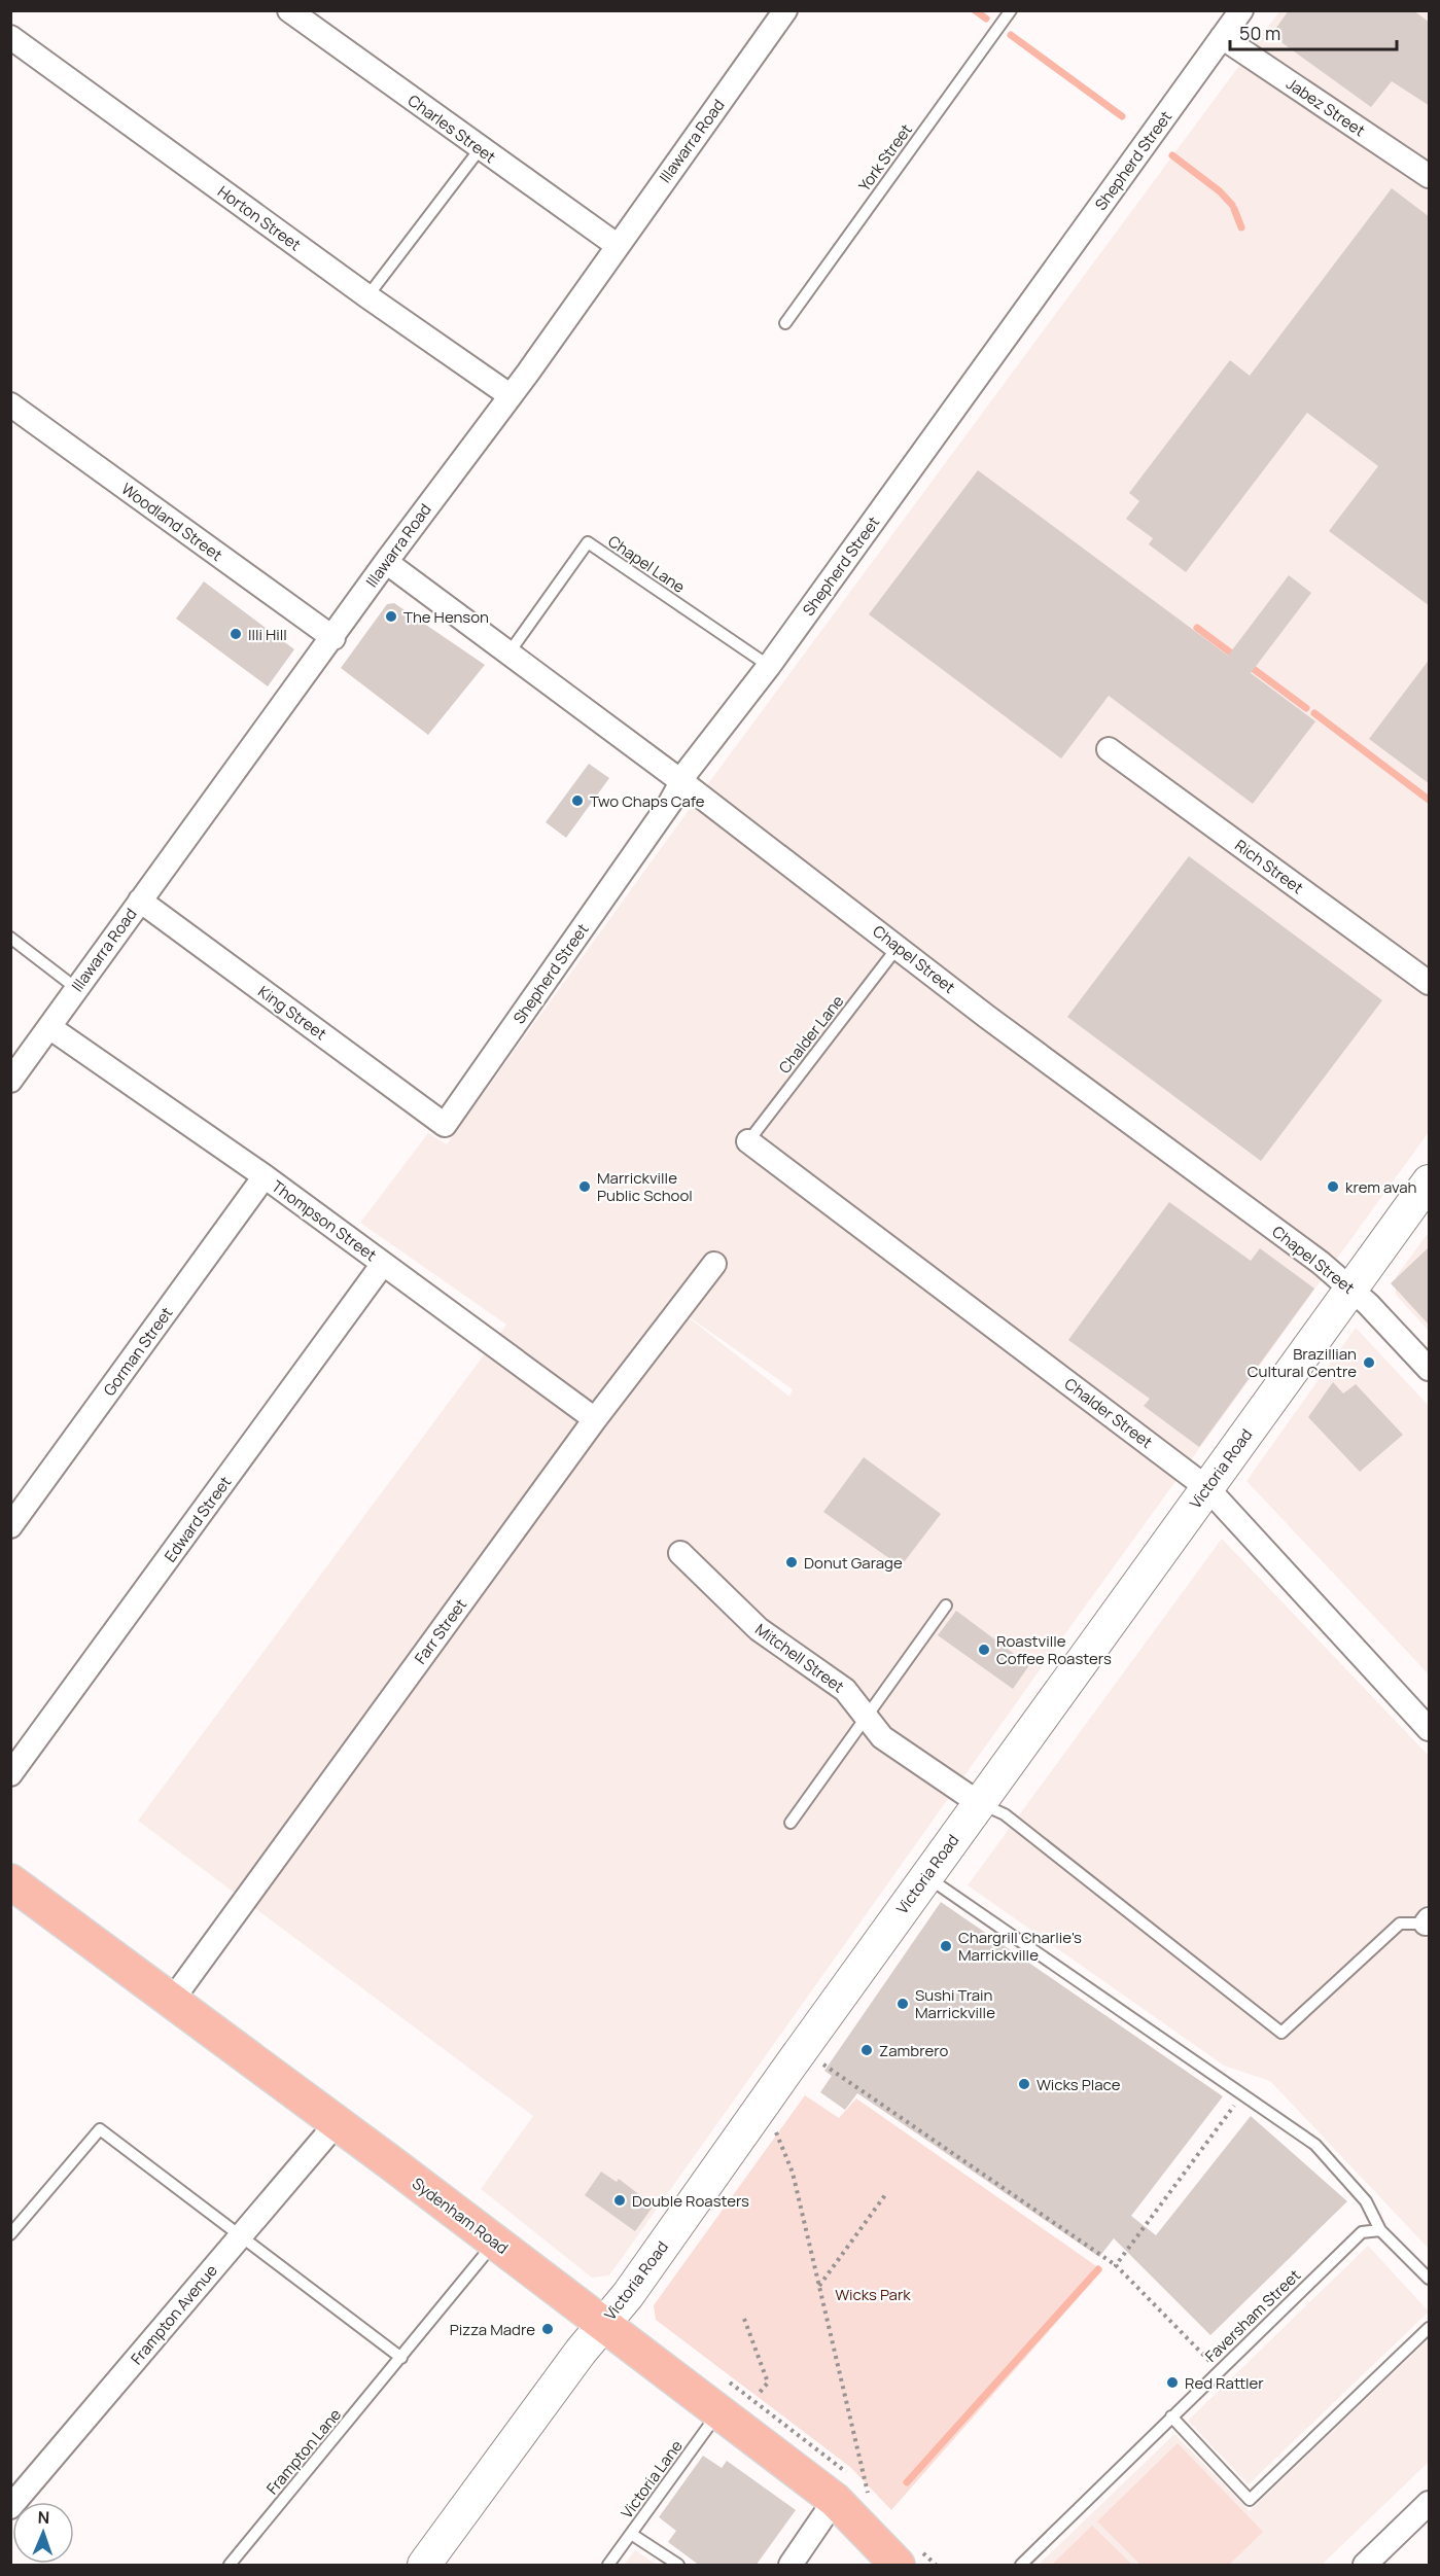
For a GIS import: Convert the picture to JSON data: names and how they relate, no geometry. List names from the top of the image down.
{
  "streets": {
    "main road": ["Victoria Road", "Sydenham Road"],
    "street": [
      "Jabez Street",
      "Charles Street",
      "Illawarra Road",
      "Shepherd Street",
      "Horton Street",
      "Woodland Street",
      "Rich Street",
      "Chapel Street",
      "King Street",
      "Thompson Street",
      "Gorman Street",
      "Chalder Street",
      "Edward Street",
      "Farr Street",
      "Mitchell Street",
      "Frampton Avenue"
    ],
    "lane": [
      "York Street",
      "Chapel Lane",
      "Chalder Lane",
      "Faversham Street",
      "Frampton Lane",
      "Victoria Lane"
    ]
  },
  "crossings": [
    ["Jabez Street", "Shepherd Street"],
    ["Charles Street", "Illawarra Road"],
    ["Illawarra Road", "Horton Street"],
    ["Illawarra Road", "Woodland Street"],
    ["Illawarra Road", "Chapel Street"],
    ["Illawarra Road", "King Street"],
    ["Illawarra Road", "Thompson Street"],
    ["Shepherd Street", "Chapel Lane"],
    ["Shepherd Street", "Chapel Street"],
    ["Shepherd Street", "King Street"],
    ["Chapel Lane", "Chapel Street"],
    ["Chapel Street", "Chalder Lane"],
    ["Chapel Street", "Victoria Road"],
    ["Chalder Lane", "Chalder Street"],
    ["Thompson Street", "Gorman Street"],
    ["Thompson Street", "Edward Street"],
    ["Thompson Street", "Farr Street"],
    ["Chalder Street", "Victoria Road"],
    ["Victoria Road", "Mitchell Street"],
    ["Victoria Road", "Sydenham Road"],
    ["Farr Street", "Sydenham Road"],
    ["Sydenham Road", "Frampton Avenue"],
    ["Sydenham Road", "Frampton Lane"],
    ["Sydenham Road", "Victoria Lane"]
  ],
  "parks": ["Wicks Park"],
  "places": [
    "The Henson",
    "Illi Hill",
    "Two Chaps Cafe",
    "Marrickville Public School",
    "krem avah",
    "Brazillian Cultural Centre",
    "Donut Garage",
    "Roastville Coffee Roasters",
    "Chargrill Charlie's Marrickville",
    "Sushi Train Marrickville",
    "Zambrero",
    "Wicks Place",
    "Double Roasters",
    "Pizza Madre",
    "Red Rattler"
  ],
  "scale_bar": "50 m",
  "north": "top"
}
